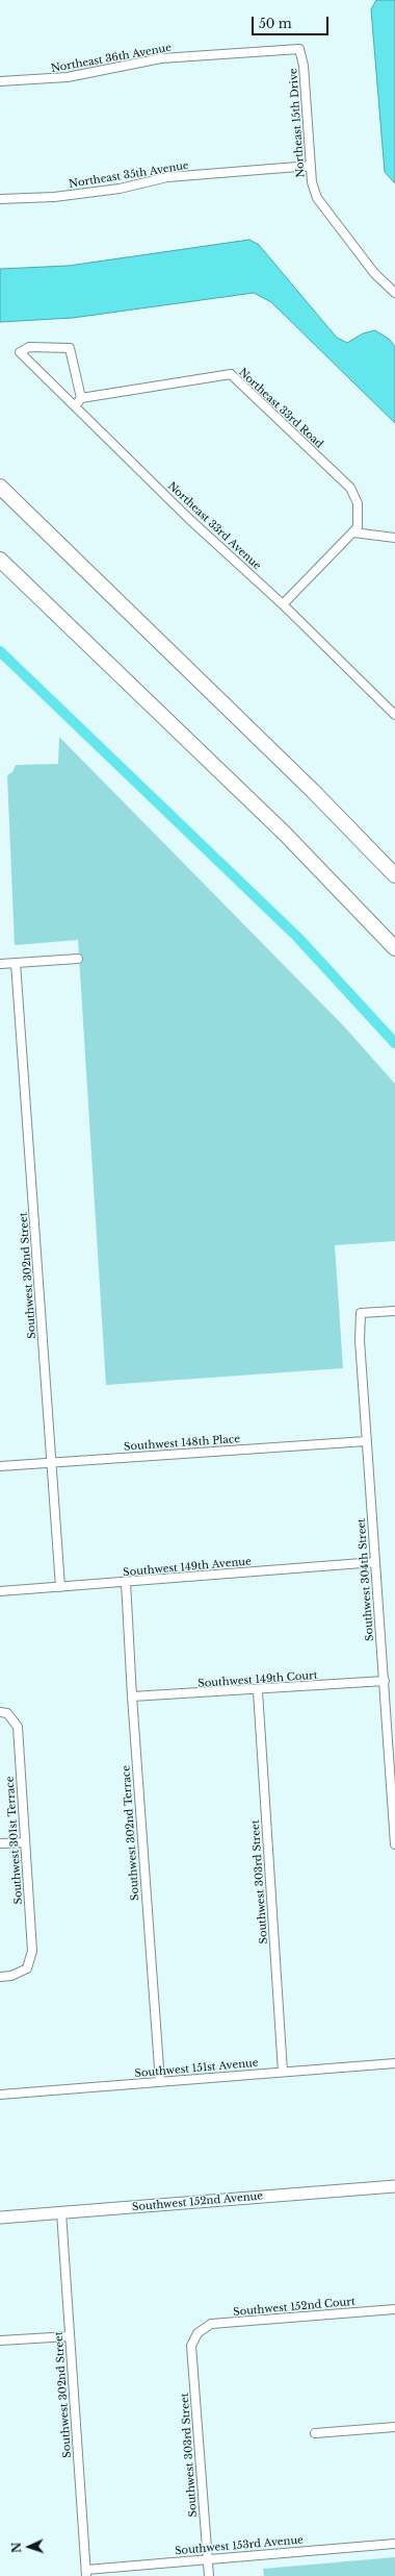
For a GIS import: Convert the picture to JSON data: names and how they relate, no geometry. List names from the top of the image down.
{
  "streets": {
    "street": [
      "Northeast 36th Avenue",
      "Northeast 15th Drive",
      "Northeast 35th Avenue",
      "Northeast 33rd Road",
      "Northeast 33rd Avenue",
      "Southwest 302nd Street",
      "Southwest 148th Place",
      "Southwest 149th Avenue",
      "Southwest 304th Street",
      "Southwest 149th Court",
      "Southwest 302nd Terrace",
      "Southwest 301st Terrace",
      "Southwest 303rd Street",
      "Southwest 151st Avenue",
      "Southwest 152nd Avenue",
      "Southwest 152nd Court",
      "Southwest 153rd Avenue"
    ]
  },
  "crossings": [
    ["Northeast 36th Avenue", "Northeast 15th Drive"],
    ["Northeast 15th Drive", "Northeast 35th Avenue"],
    ["Northeast 33rd Road", "Northeast 33rd Avenue"],
    ["Southwest 302nd Street", "Southwest 148th Place"],
    ["Southwest 302nd Street", "Southwest 149th Avenue"],
    ["Southwest 302nd Street", "Southwest 152nd Avenue"],
    ["Southwest 302nd Street", "Southwest 153rd Avenue"],
    ["Southwest 148th Place", "Southwest 304th Street"],
    ["Southwest 149th Avenue", "Southwest 304th Street"],
    ["Southwest 149th Avenue", "Southwest 302nd Terrace"],
    ["Southwest 304th Street", "Southwest 149th Court"],
    ["Southwest 149th Court", "Southwest 302nd Terrace"],
    ["Southwest 149th Court", "Southwest 303rd Street"],
    ["Southwest 302nd Terrace", "Southwest 151st Avenue"],
    ["Southwest 303rd Street", "Southwest 151st Avenue"],
    ["Southwest 303rd Street", "Southwest 152nd Court"],
    ["Southwest 303rd Street", "Southwest 153rd Avenue"]
  ],
  "scale_bar": "50 m",
  "north": "left"
}
